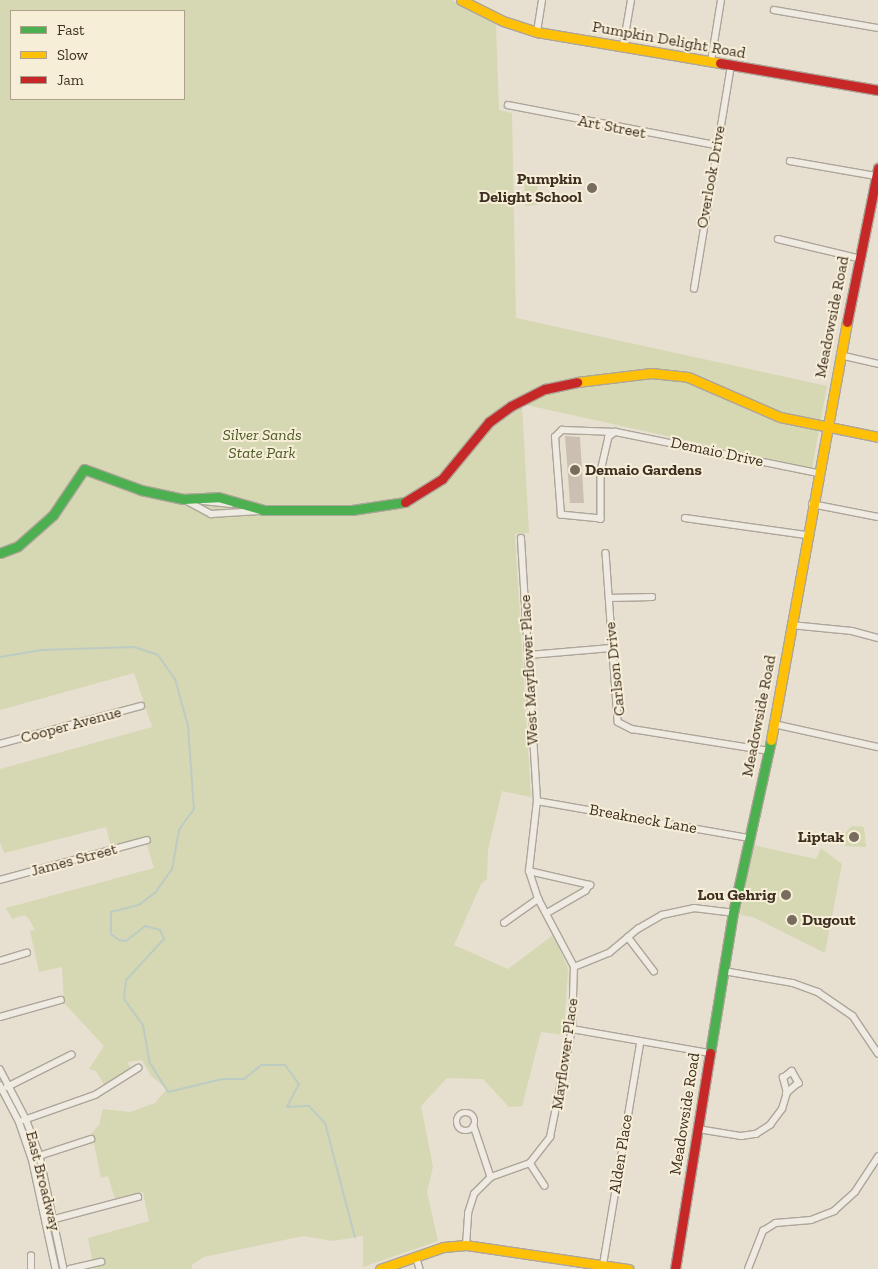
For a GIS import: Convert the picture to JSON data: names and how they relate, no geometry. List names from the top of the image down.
{
  "streets": {
    "street": [
      "Pumpkin Delight Road",
      "Art Street",
      "Overlook Drive",
      "Meadowside Road",
      "Demaio Drive",
      "Carlson Drive",
      "West Mayflower Place",
      "Cooper Avenue",
      "Breakneck Lane",
      "James Street",
      "Mayflower Place",
      "Alden Place",
      "East Broadway"
    ]
  },
  "crossings": [
    ["Pumpkin Delight Road", "Overlook Drive"],
    ["Art Street", "Overlook Drive"],
    ["Meadowside Road", "Demaio Drive"],
    ["Meadowside Road", "Carlson Drive"],
    ["Meadowside Road", "Breakneck Lane"],
    ["West Mayflower Place", "Breakneck Lane"],
    ["West Mayflower Place", "Mayflower Place"],
    ["Breakneck Lane", "Mayflower Place"]
  ],
  "parks": ["Silver Sands State Park"],
  "places": [
    "Pumpkin Delight School",
    "Demaio Gardens",
    "Liptak",
    "Lou Gehrig",
    "Dugout"
  ],
  "legend": ["Fast", "Slow", "Jam"]
}
